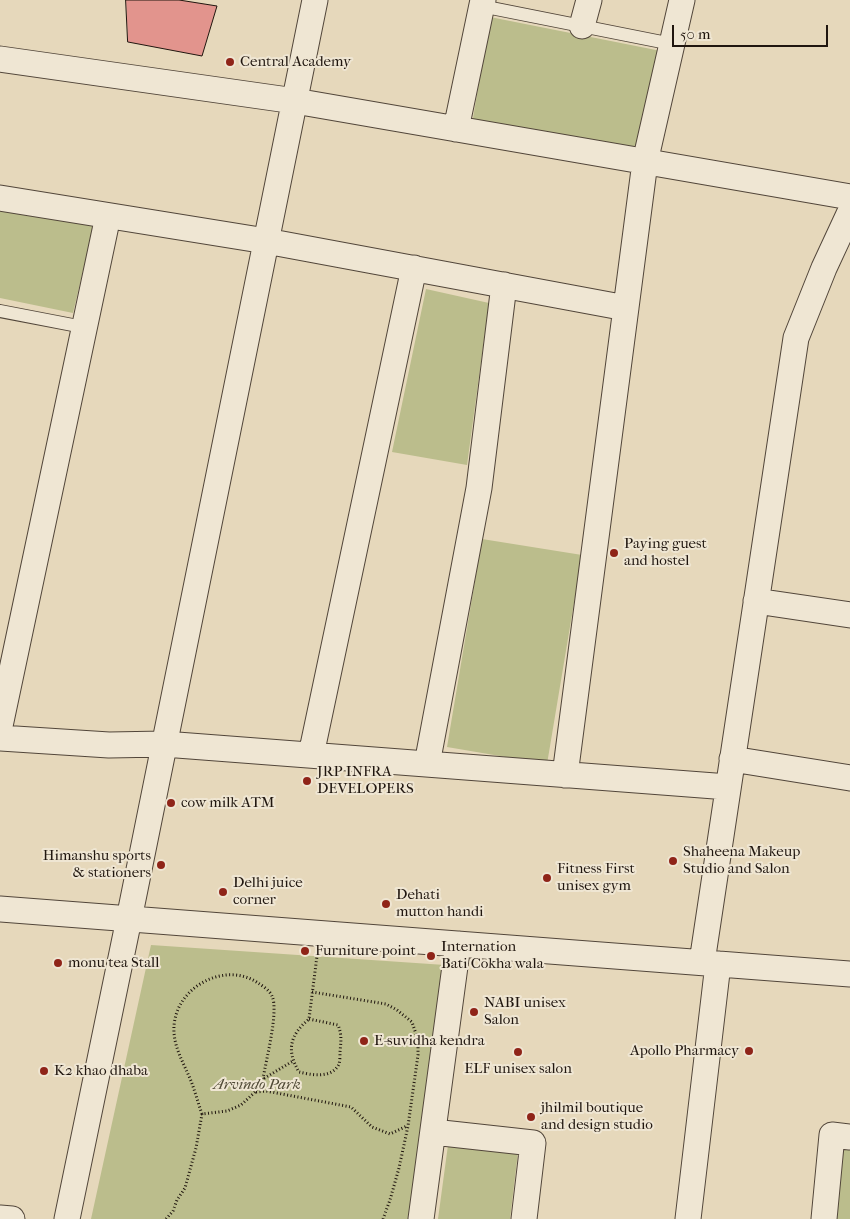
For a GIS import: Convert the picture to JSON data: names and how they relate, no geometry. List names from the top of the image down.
{
  "parks": ["Arvindo Park"],
  "places": [
    "Central Academy",
    "Paying guest and hostel",
    "JRP INFRA DEVELOPERS",
    "cow milk ATM",
    "Shaheena Makeup Studio and Salon",
    "Himanshu sports & stationers",
    "Fitness First unisex gym",
    "Delhi juice corner",
    "Dehati mutton handi",
    "Furniture point",
    "Internation Bati Cokha wala",
    "monu tea Stall",
    "NABI unisex Salon",
    "E-suvidha kendra",
    "Apollo Pharmacy",
    "ELF unisex salon",
    "K2 khao dhaba",
    "jhilmil boutique and design studio"
  ],
  "scale_bar": "50 m"
}
